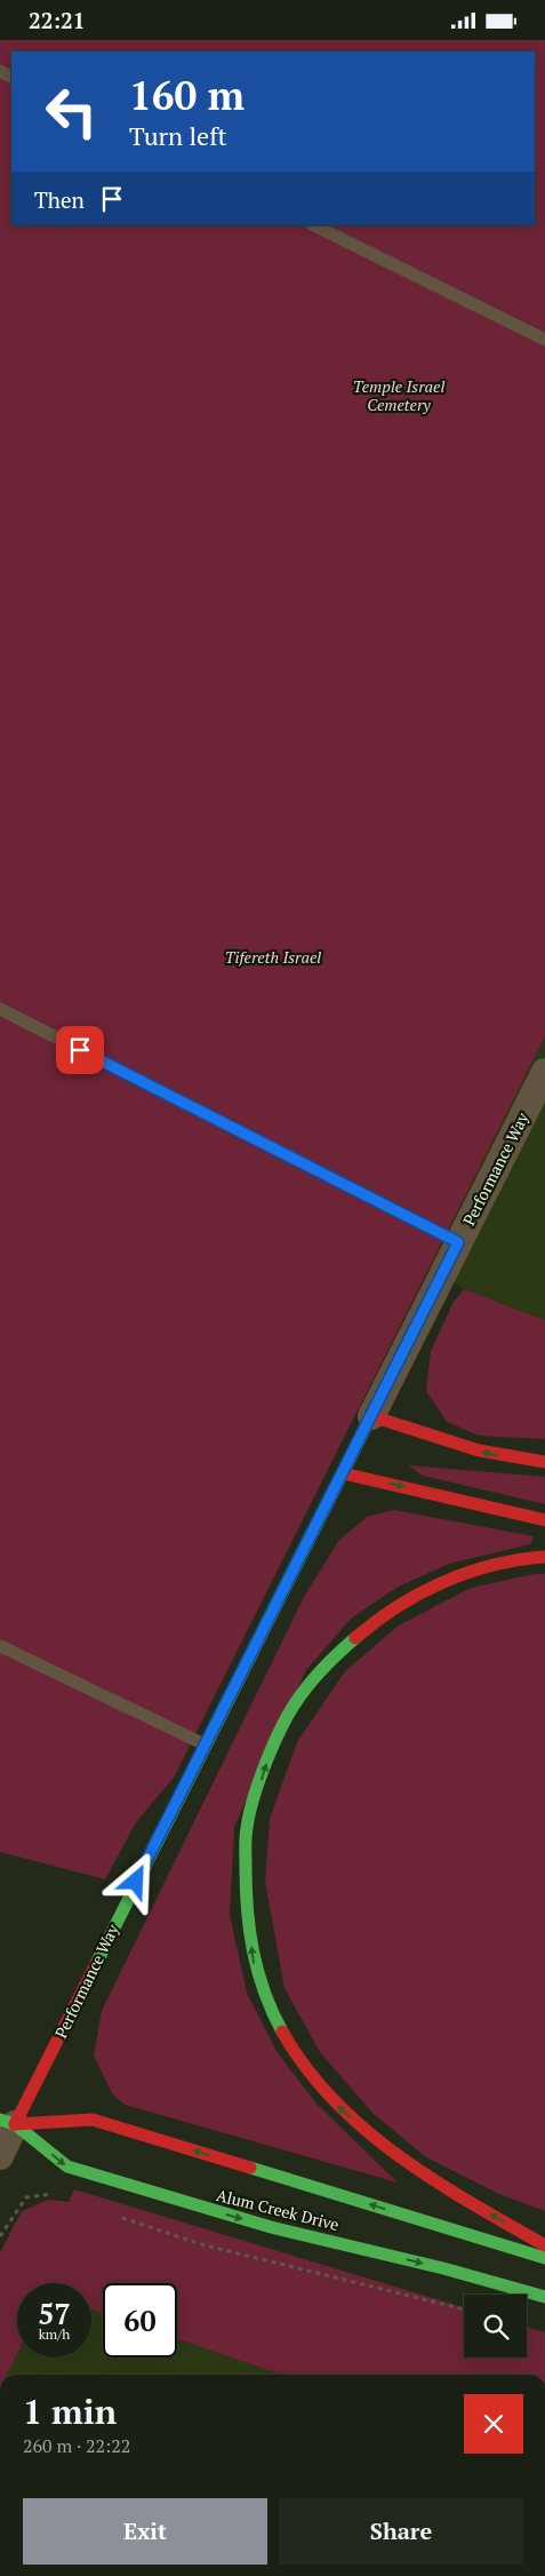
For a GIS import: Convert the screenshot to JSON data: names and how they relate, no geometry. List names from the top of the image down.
{
  "streets": {
    "main road": ["Performance Way", "Alum Creek Drive"]
  },
  "crossings": [
    ["Performance Way", "Alum Creek Drive"]
  ],
  "parks": ["Temple Israel Cemetery", "Tifereth Israel"],
  "page": {
    "status": "22:21",
    "turn": ["160 m", "Turn left"],
    "then": "Then",
    "speed": "57 km/h",
    "limit": "60",
    "heading": ["1 min", "260 m · 22:22"],
    "buttons": ["Exit", "Share"]
  }
}
